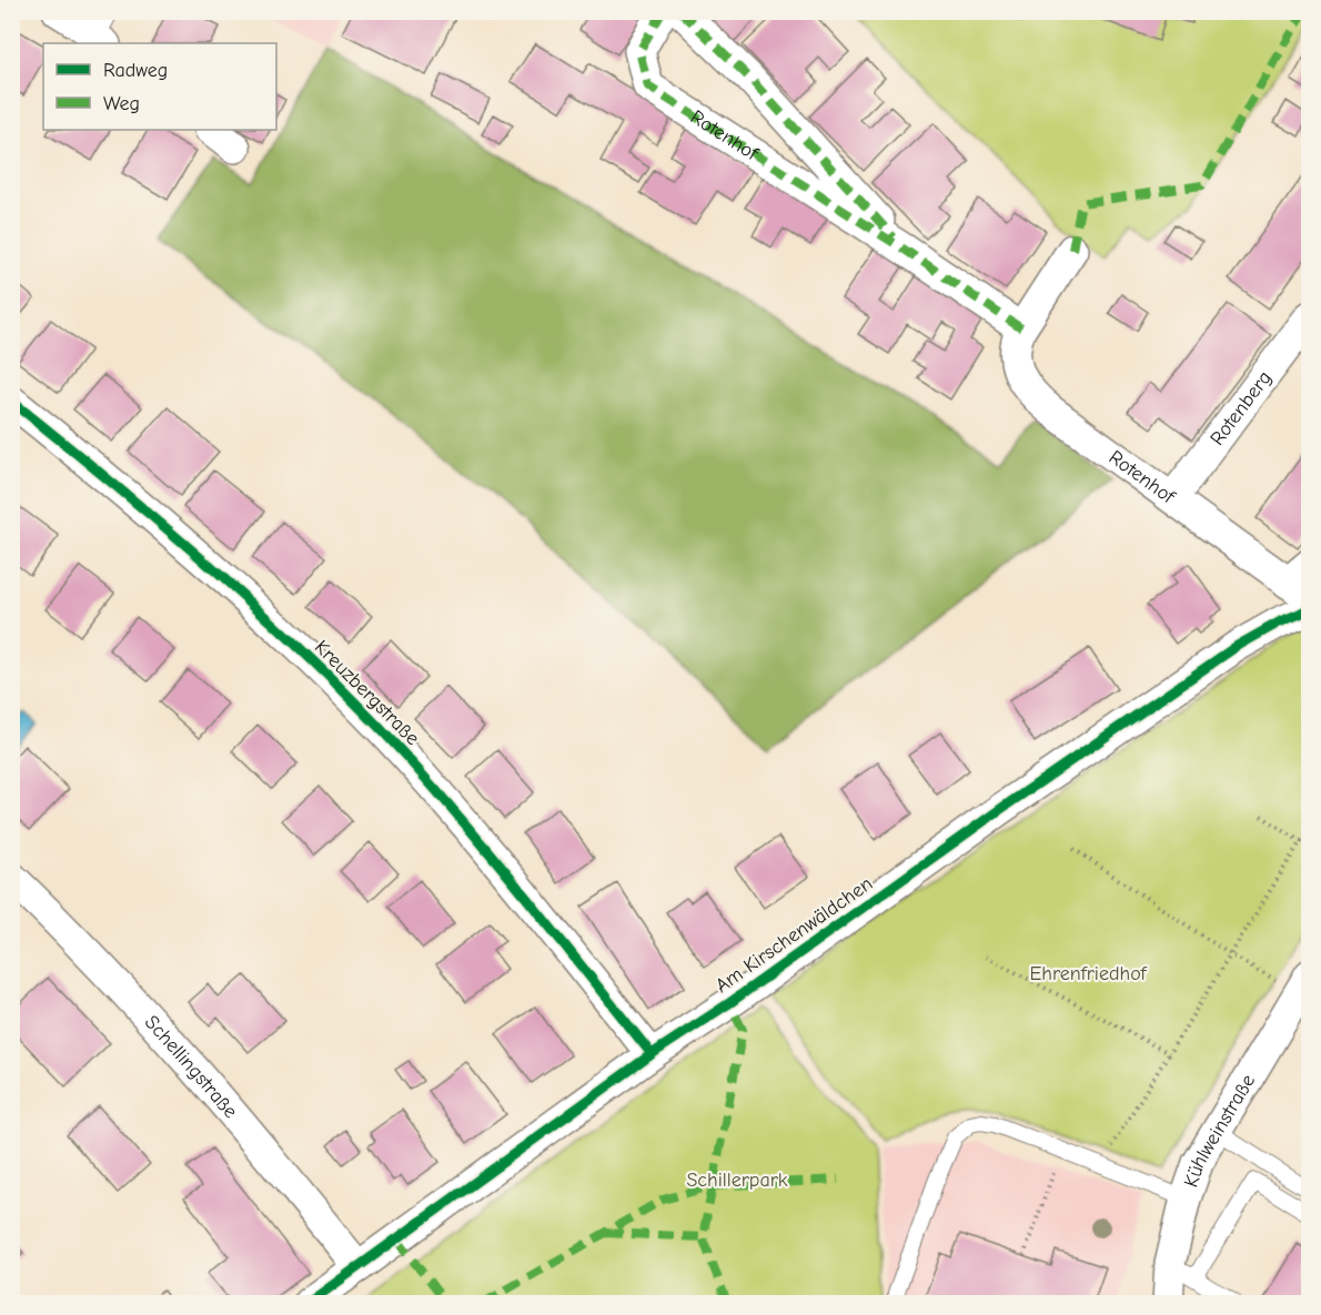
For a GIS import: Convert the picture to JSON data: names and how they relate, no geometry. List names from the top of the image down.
{
  "streets": {
    "street": [
      "Rotenhof",
      "Rotenberg",
      "Kreuzbergstraße",
      "Am Kirschenwäldchen",
      "Schellingstraße",
      "Kühlweinstraße"
    ]
  },
  "crossings": [
    ["Rotenhof", "Rotenberg"],
    ["Kreuzbergstraße", "Am Kirschenwäldchen"],
    ["Am Kirschenwäldchen", "Schellingstraße"]
  ],
  "parks": ["Ehrenfriedhof", "Schillerpark"],
  "legend": ["Radweg", "Weg"]
}
